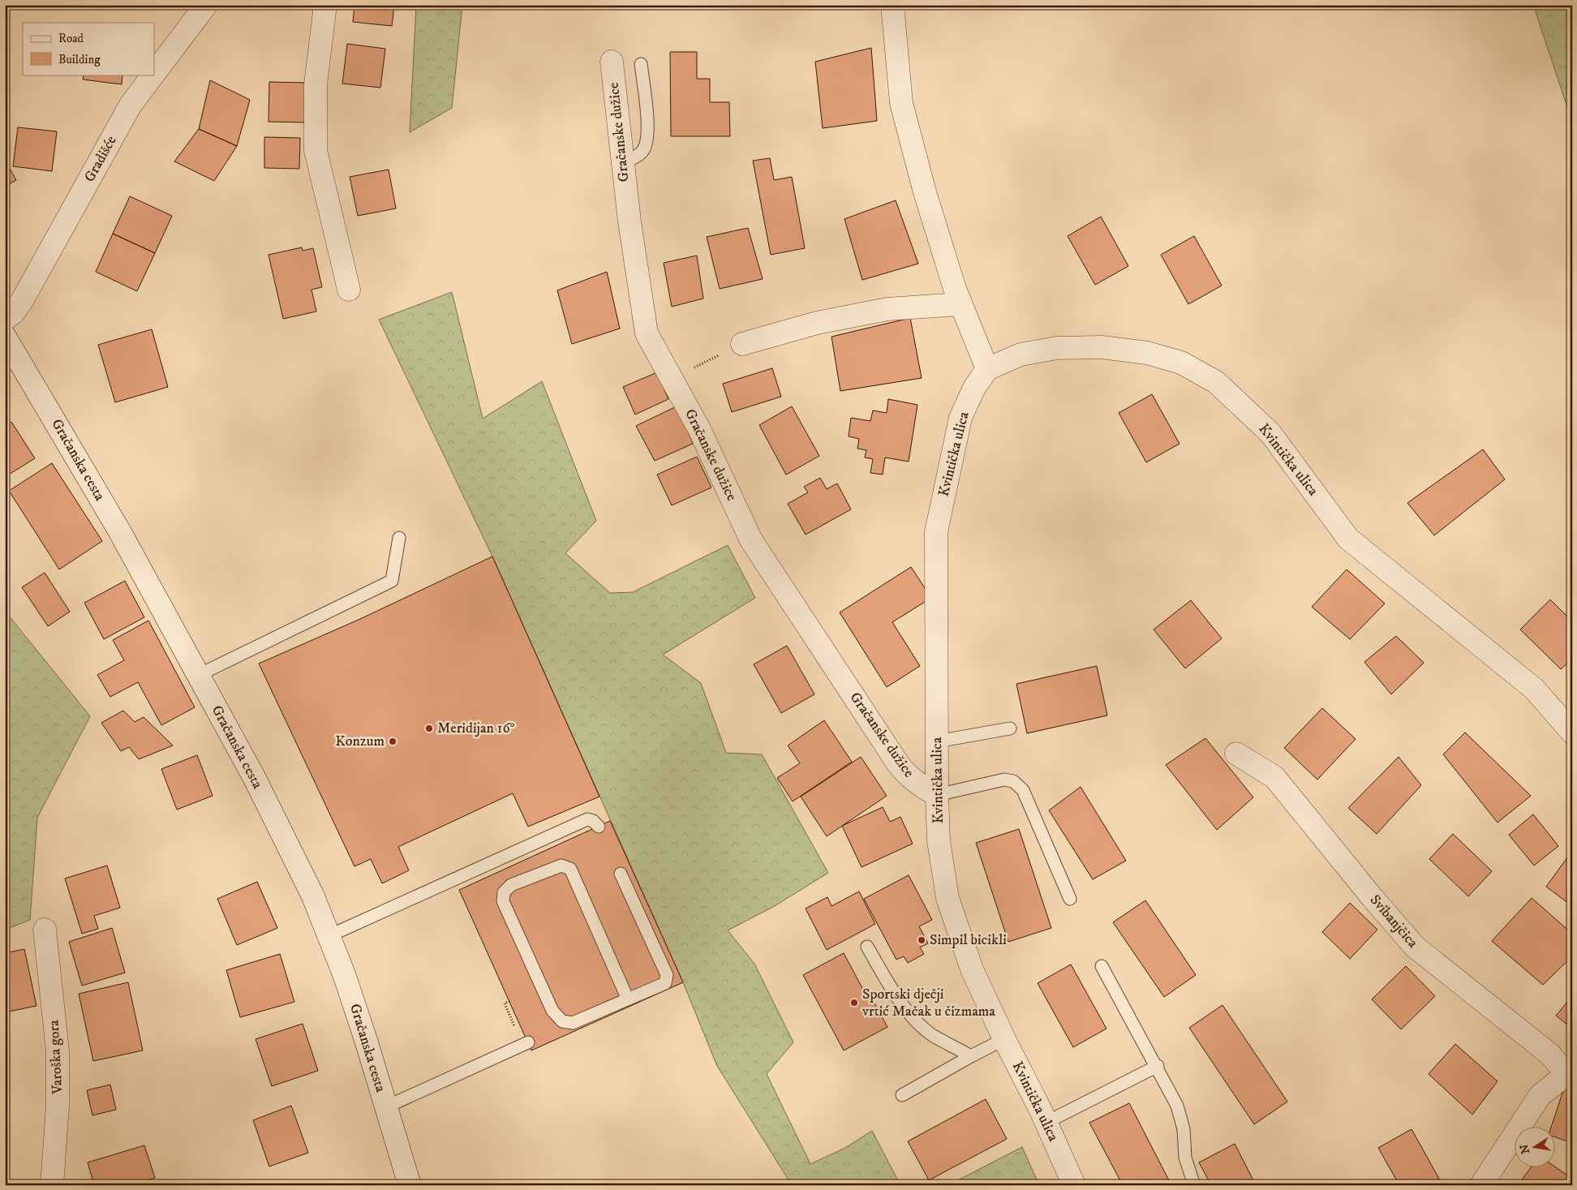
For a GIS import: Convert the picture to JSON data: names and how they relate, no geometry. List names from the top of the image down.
{
  "streets": {
    "street": [
      "Gračanske dužice",
      "Gradišće",
      "Kvintička ulica",
      "Gračanska cesta",
      "Svibanjčica",
      "Varoška gora"
    ]
  },
  "crossings": [
    ["Gračanske dužice", "Kvintička ulica"]
  ],
  "places": [
    "Meridijan 16°",
    "Konzum",
    "Simpil bicikli",
    "Sportski dječji vrtić Mačak u čizmama"
  ],
  "legend": ["Road", "Building"],
  "north": "left"
}
